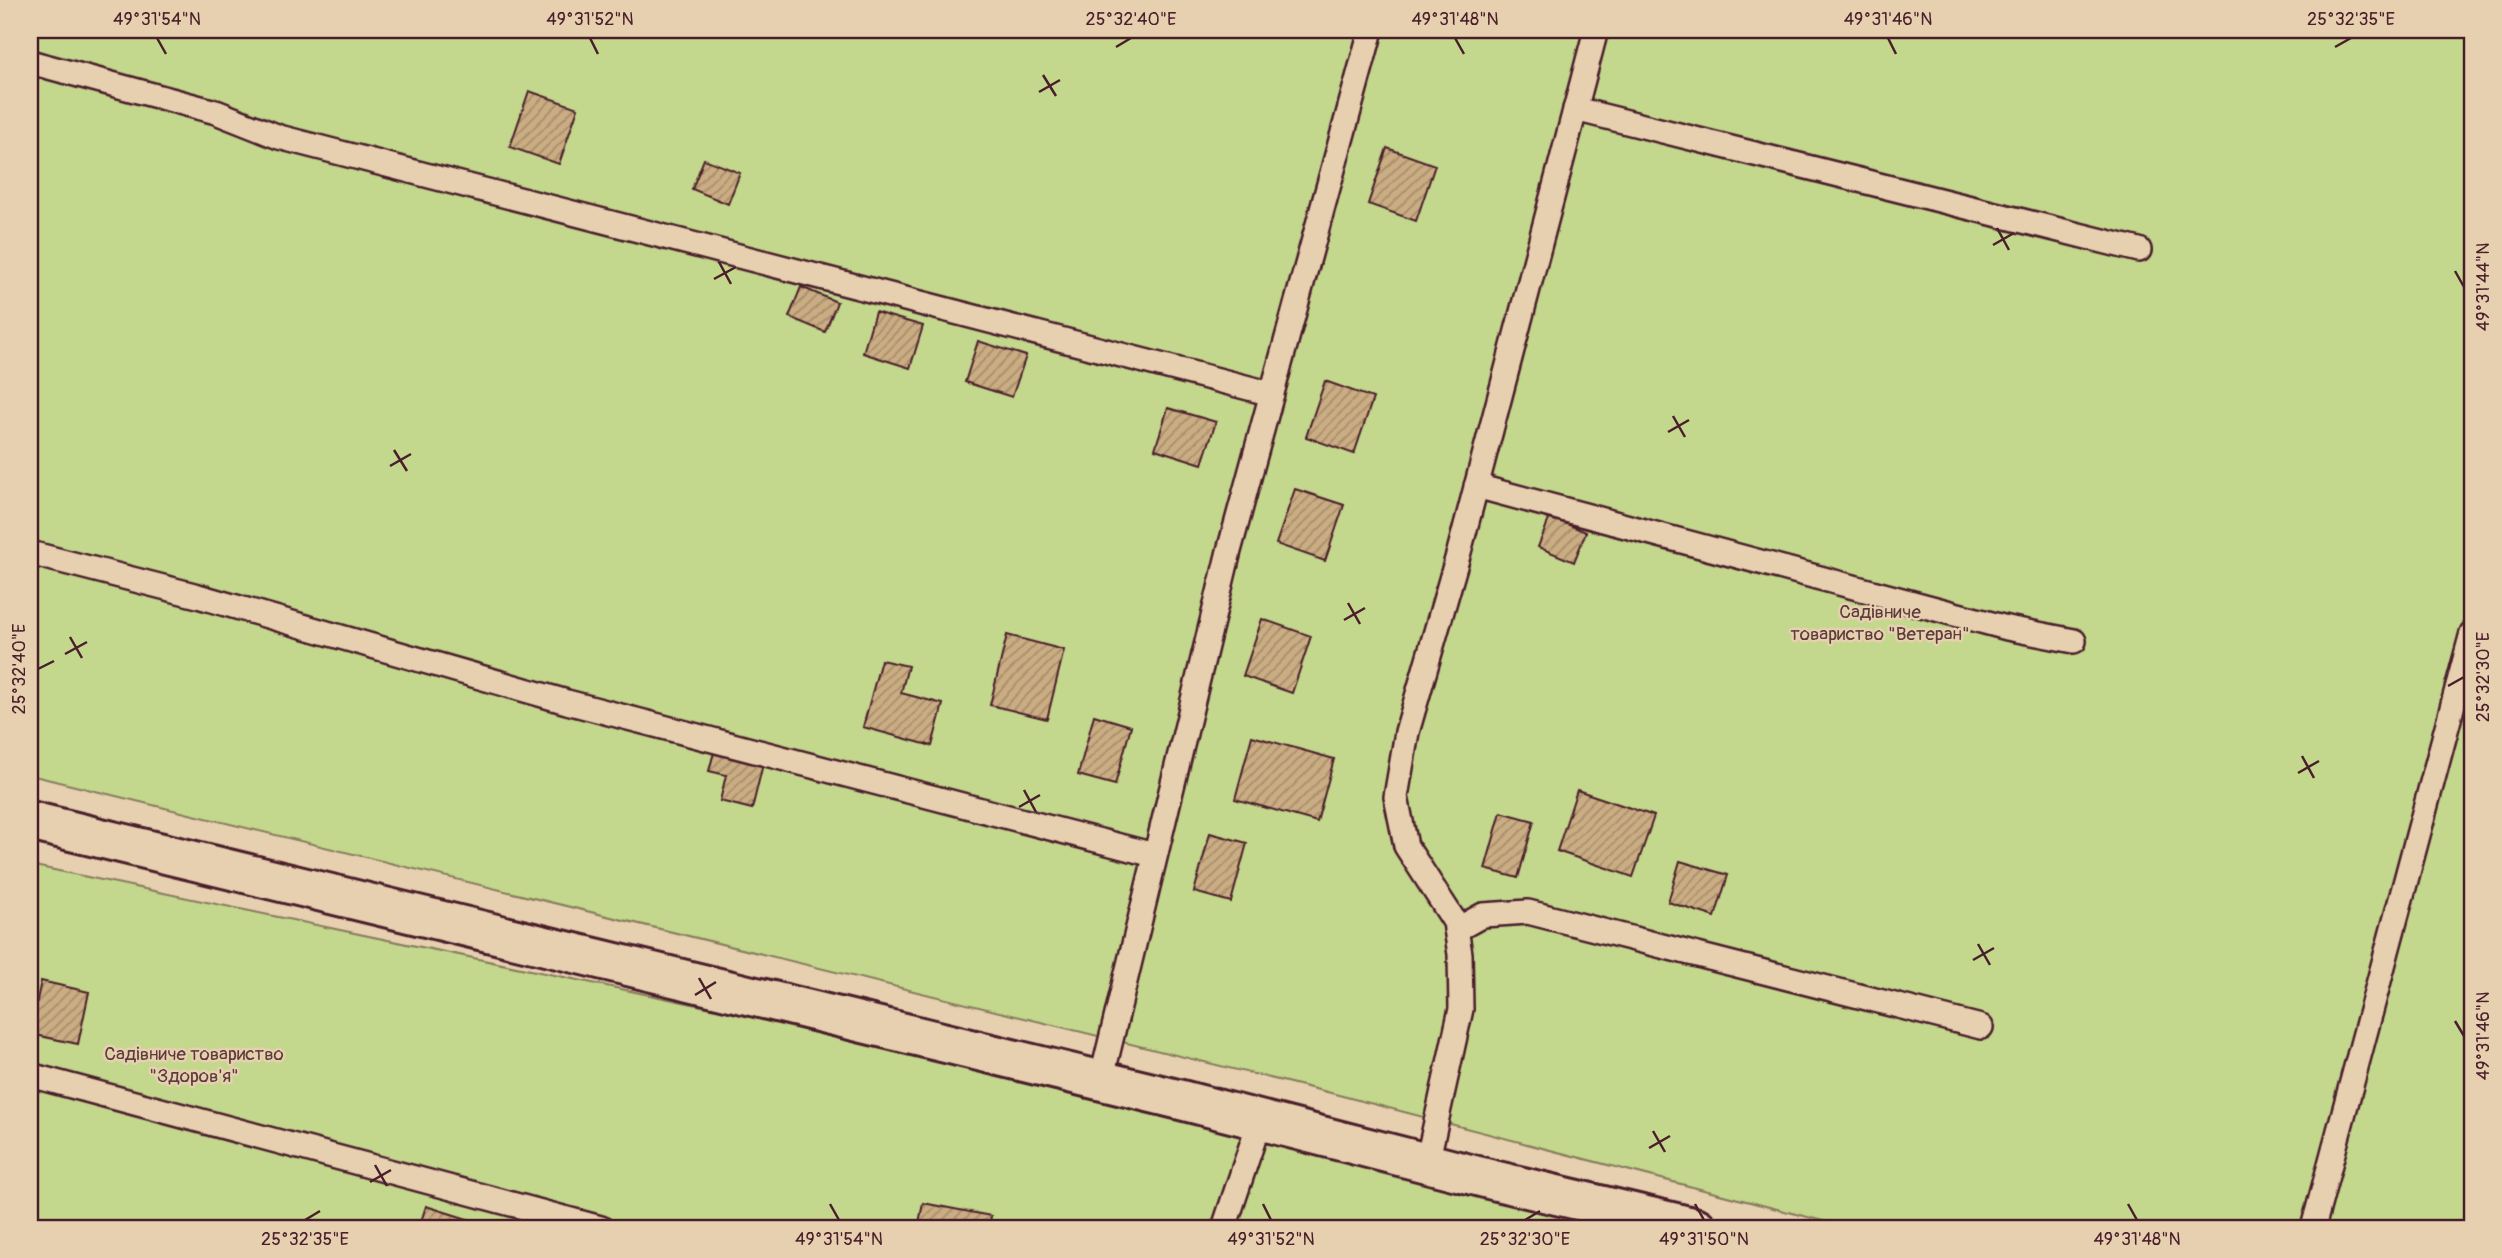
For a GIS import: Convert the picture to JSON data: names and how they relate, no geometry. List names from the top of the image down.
{
  "parks": ["Садівниче товариство \"Ветеран\"", "Садівниче товариство \"Здоров'я\""],
  "coordinates": [
    "49°31'54\"N",
    "49°31'52\"N",
    "25°32'40\"E",
    "49°31'48\"N",
    "49°31'46\"N",
    "25°32'35\"E",
    "49°31'44\"N",
    "25°32'30\"E",
    "49°31'50\"N"
  ]
}
